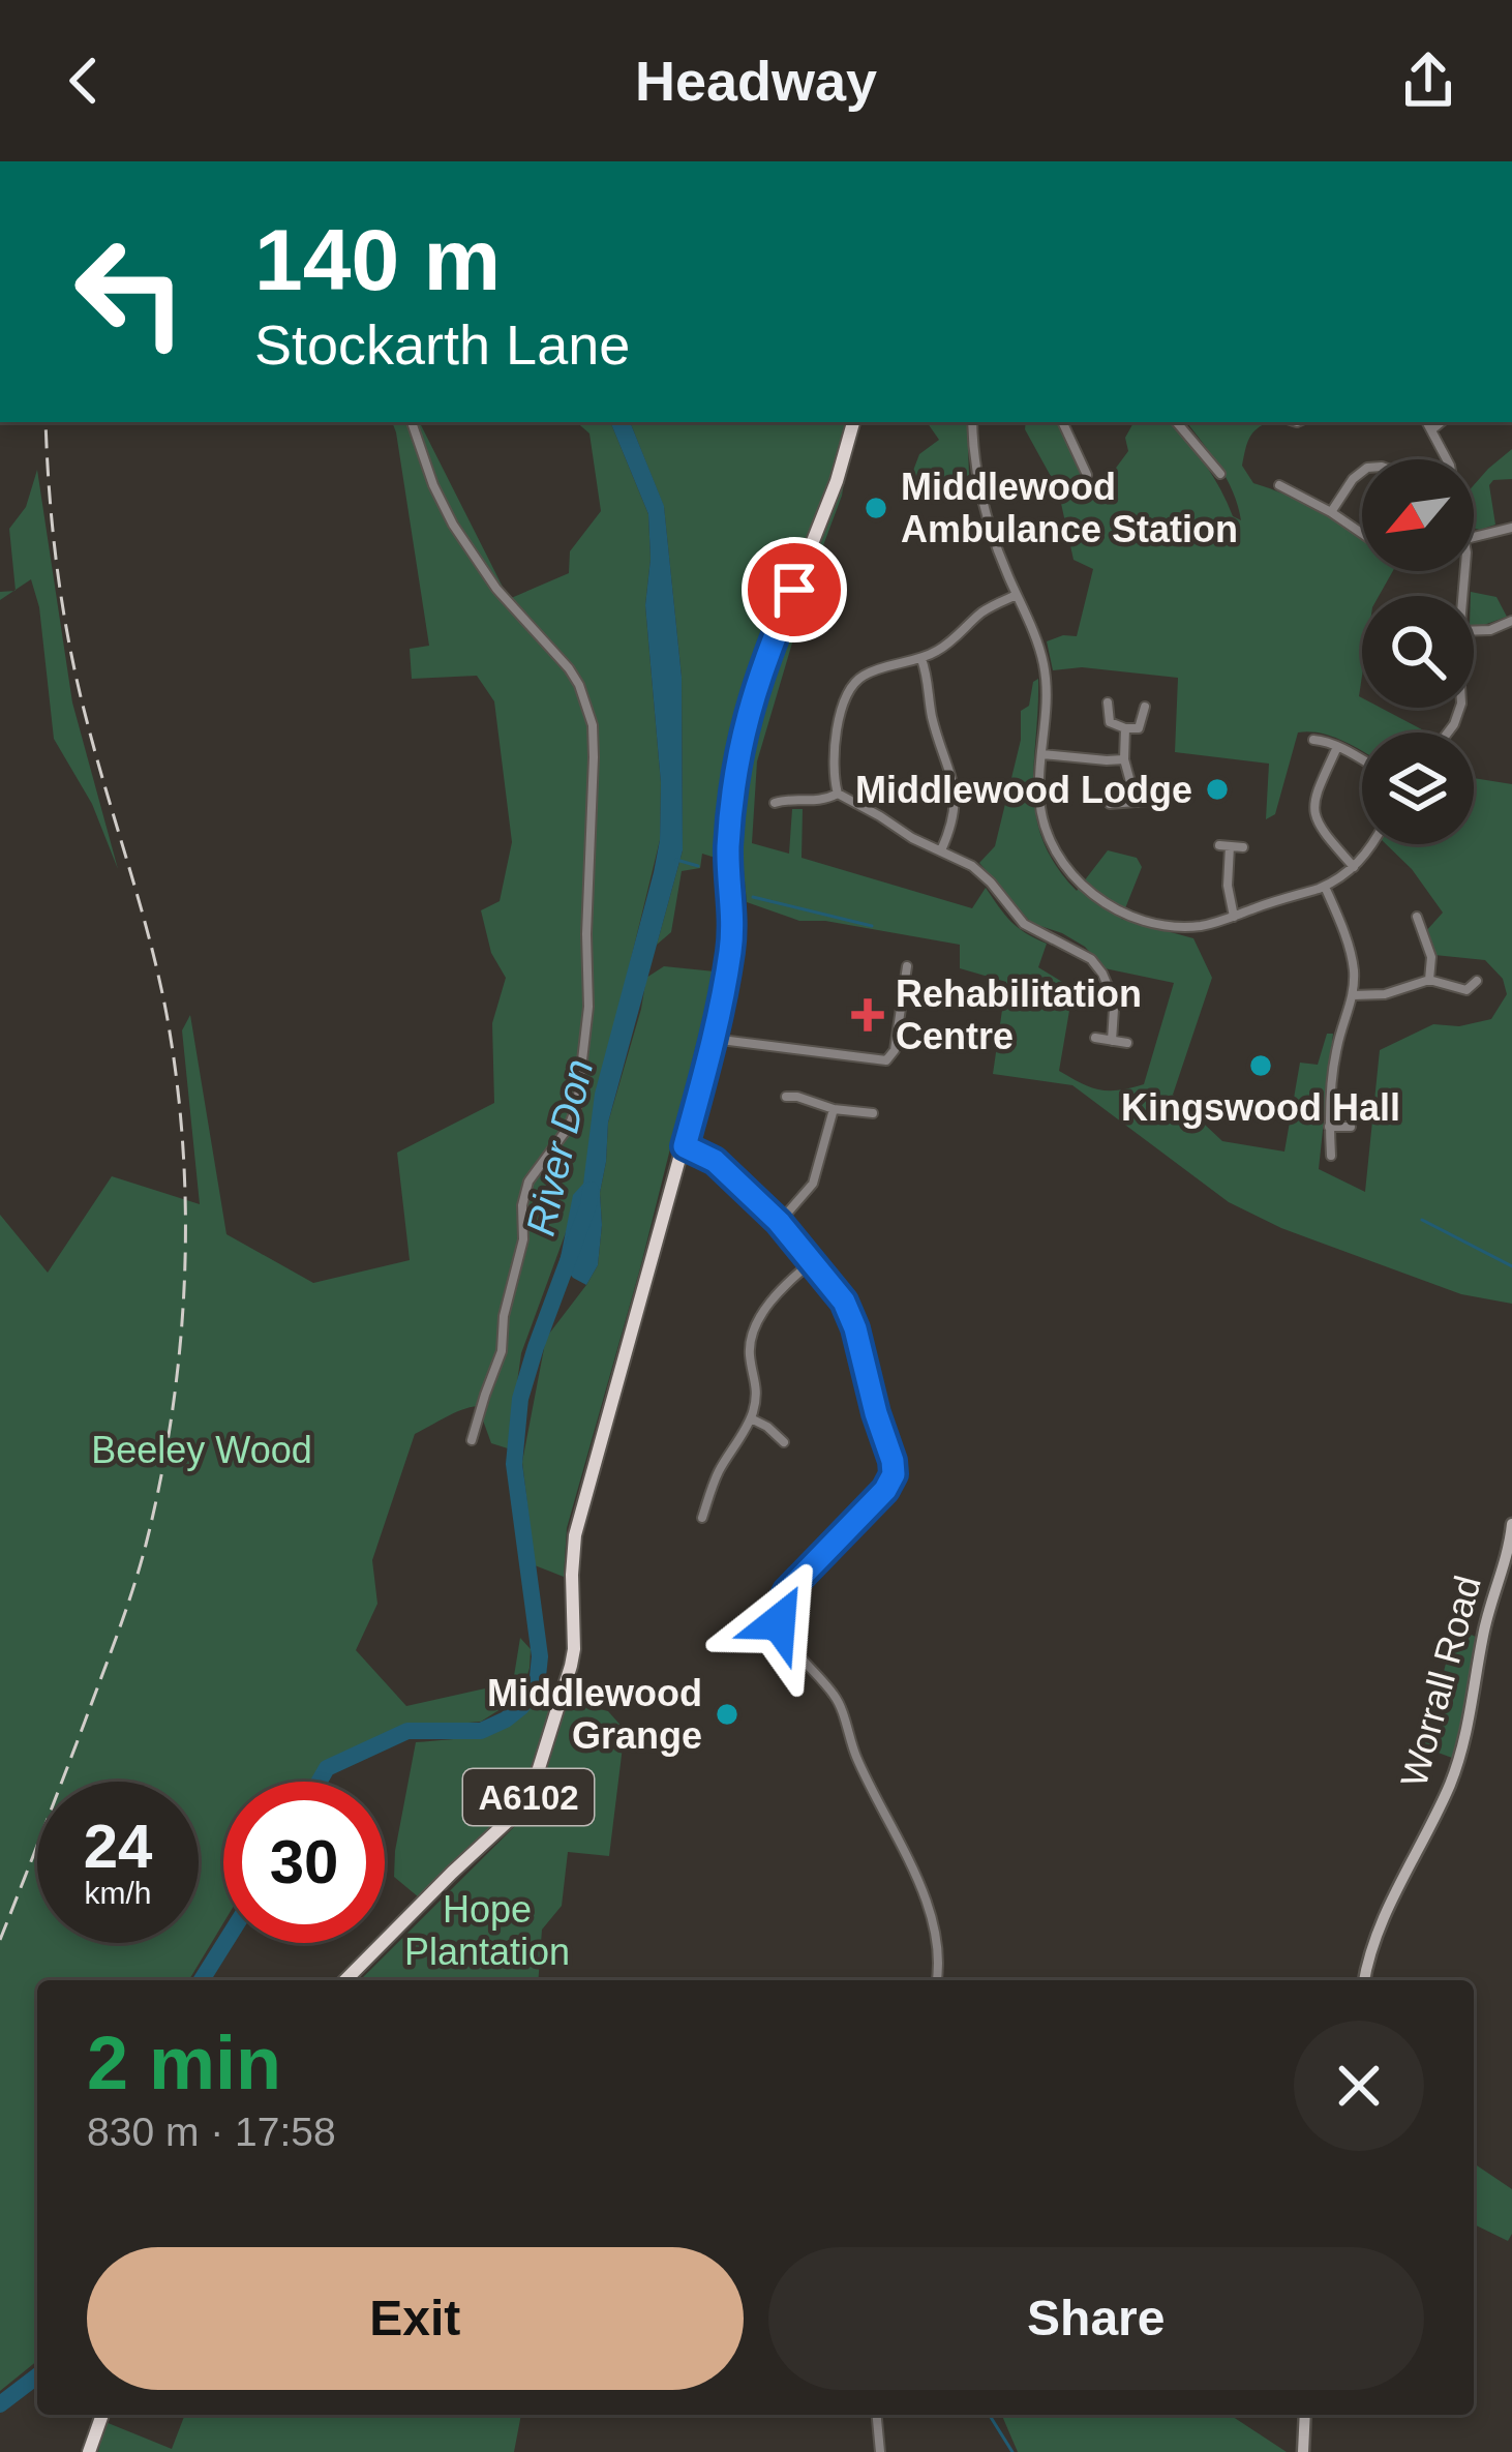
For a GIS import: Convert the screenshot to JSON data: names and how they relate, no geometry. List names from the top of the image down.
{
  "streets": {
    "main road": ["A6102"],
    "street": ["Worrall Road"]
  },
  "water": ["River Don"],
  "parks": ["Beeley Wood", "Hope Plantation"],
  "places": {
    "other": [
      "Middlewood Ambulance Station",
      "Middlewood Lodge",
      "Kingswood Hall",
      "Middlewood Grange"
    ],
    "health": ["Rehabilitation Centre"]
  },
  "north": "bottom left",
  "page": {
    "header": "Headway",
    "turn": ["140 m", "Stockarth Lane"],
    "speed": "24 km/h",
    "limit": "30",
    "heading": ["2 min", "830 m · 17:58"],
    "buttons": ["Exit", "Share"]
  }
}
